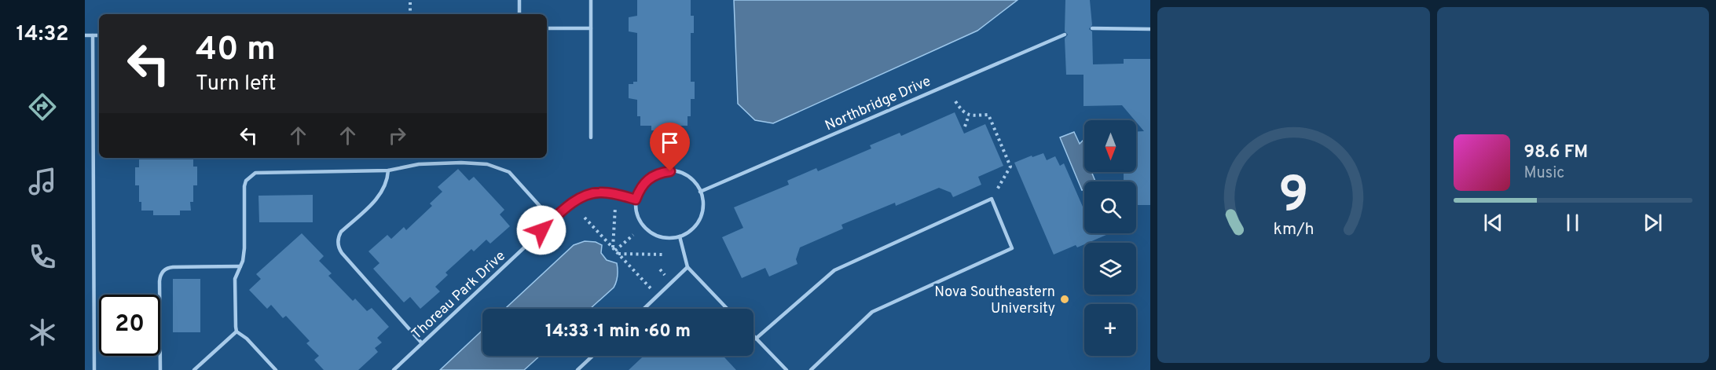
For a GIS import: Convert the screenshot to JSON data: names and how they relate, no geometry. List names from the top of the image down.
{
  "streets": {
    "lane": ["Northbridge Drive", "Thoreau Park Drive"]
  },
  "crossings": [
    ["Northbridge Drive", "Thoreau Park Drive"]
  ],
  "places": ["Nova Southeastern University"],
  "north": "bottom",
  "page": {
    "tabs": "14:32",
    "turn": ["40 m", "Turn left"],
    "map_buttons": "+",
    "song": ["98.6 FM", "Music"],
    "limit": "20",
    "trip": "14:33 · 1 min · 60 m",
    "gauge": ["9", "km/h"]
  }
}
